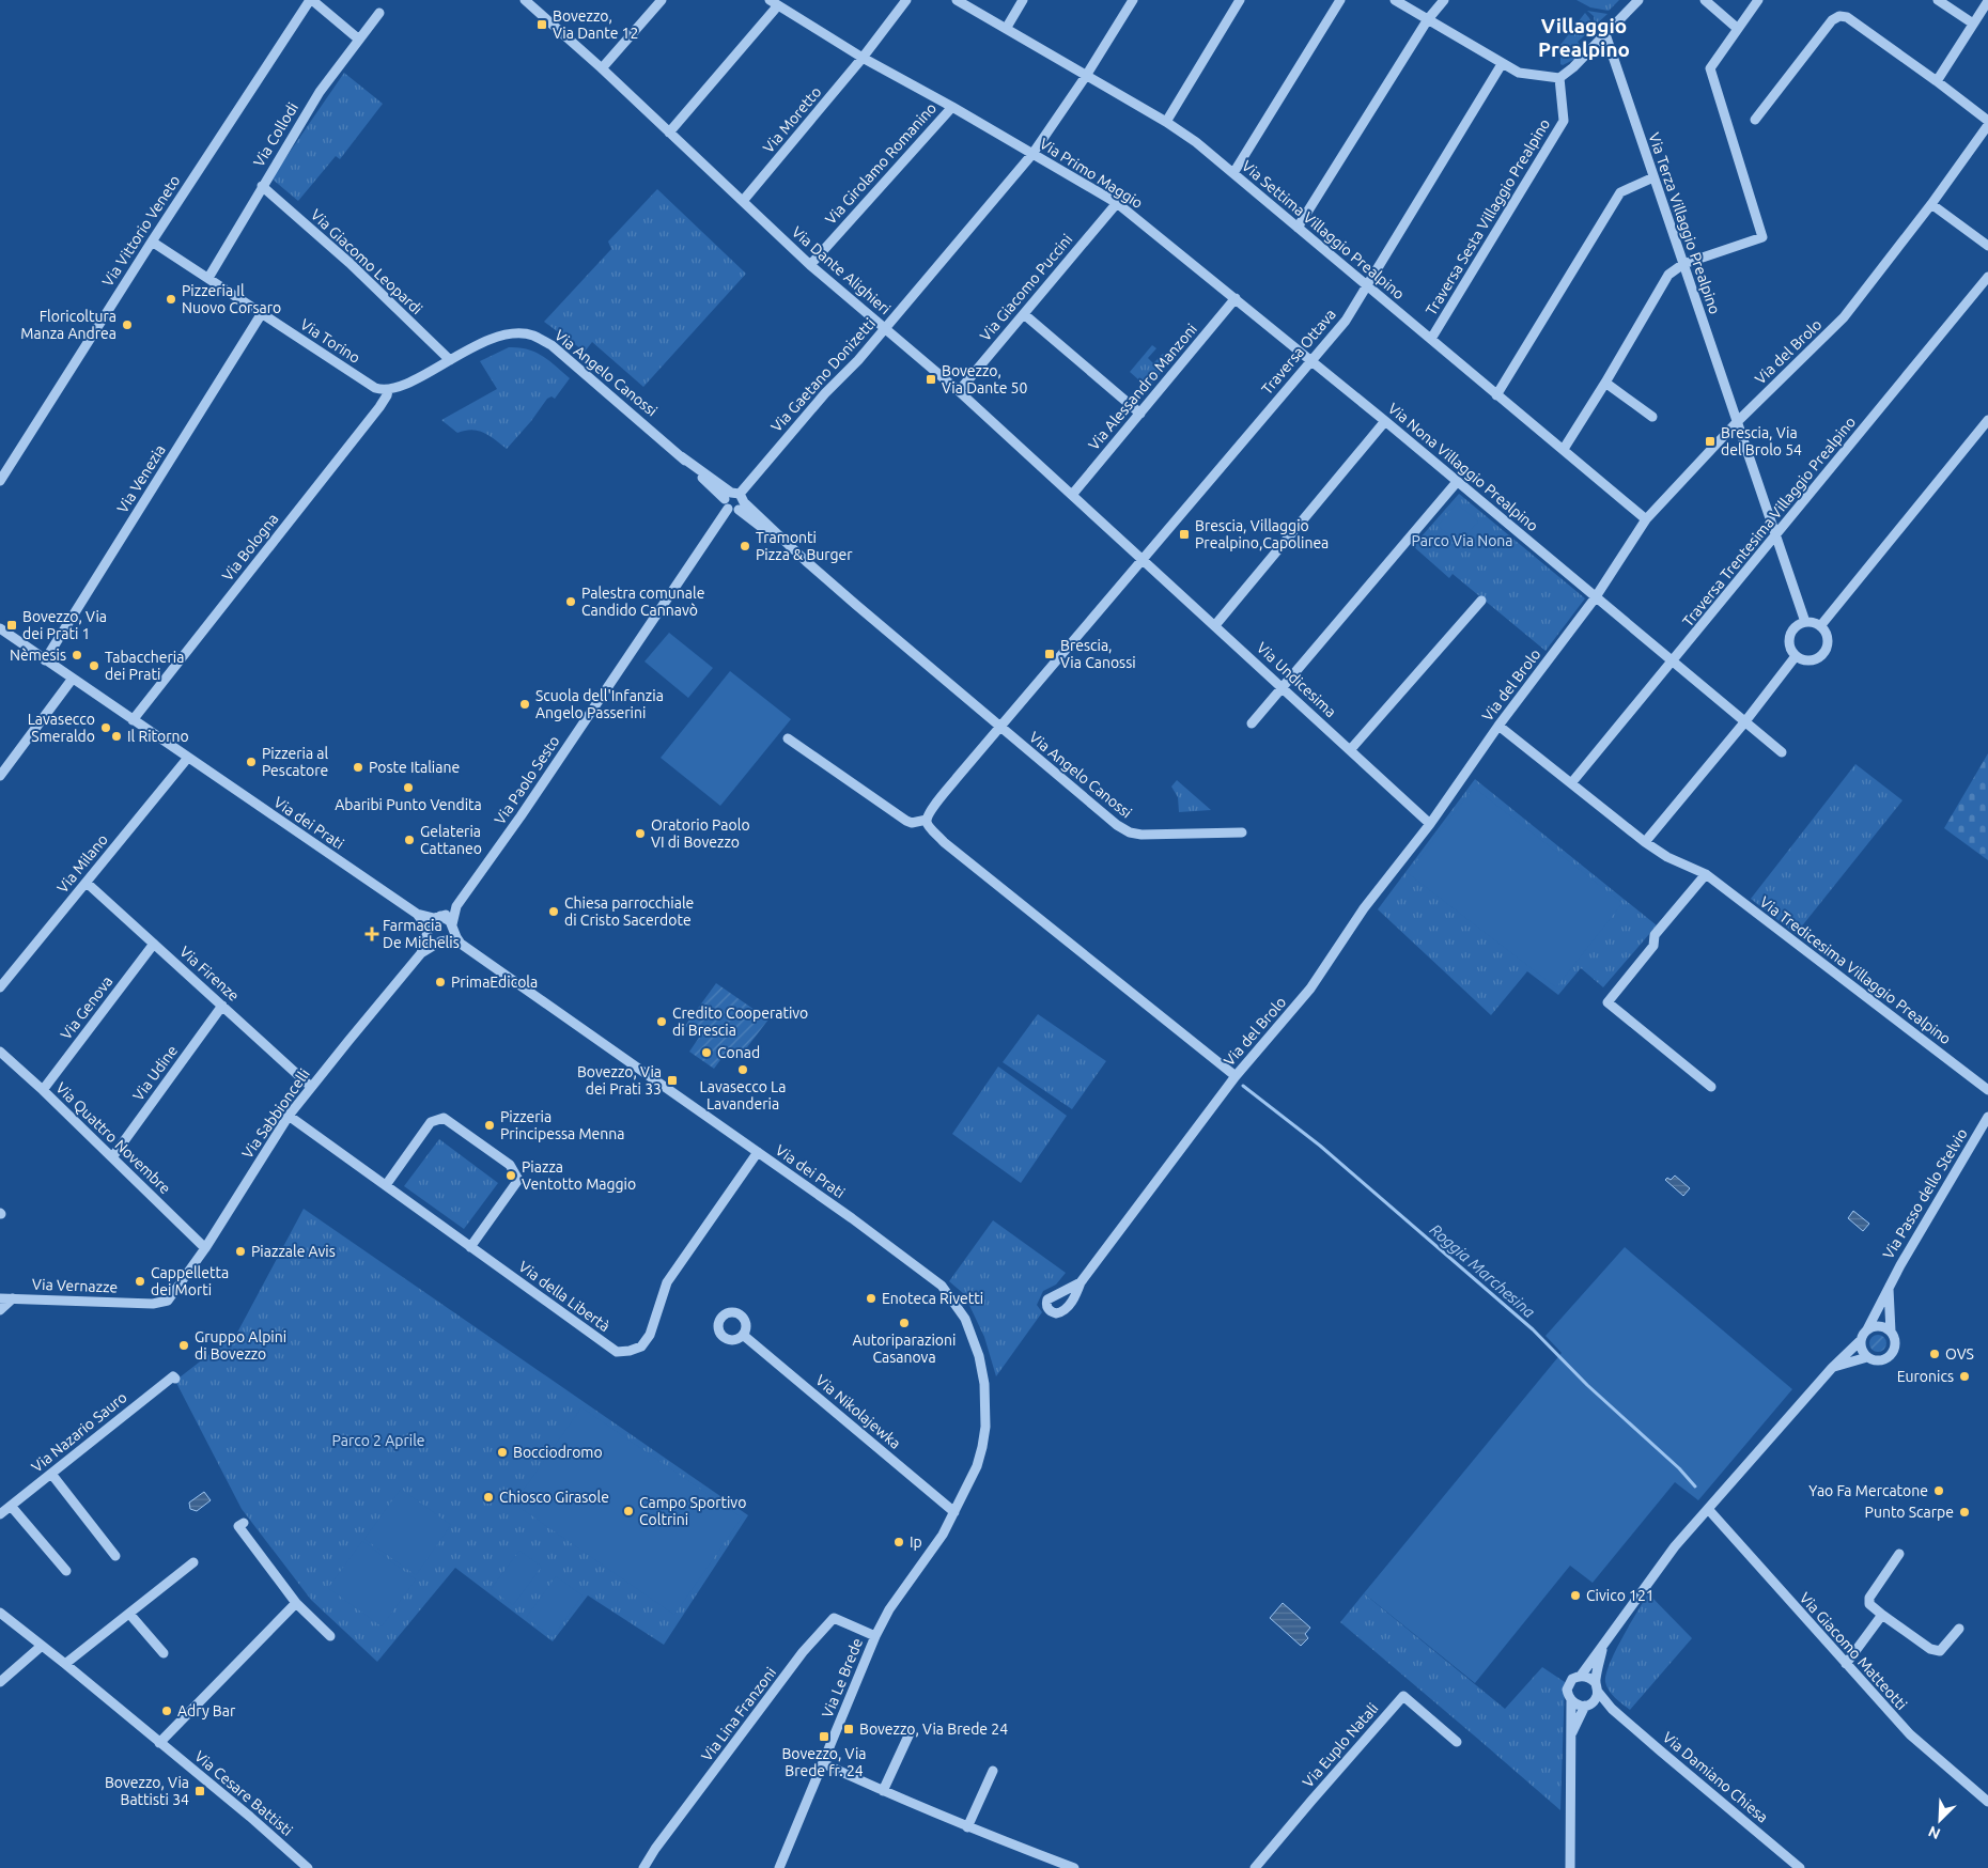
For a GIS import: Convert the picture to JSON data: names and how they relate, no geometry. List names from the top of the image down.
{
  "streets": {
    "street": [
      "Via Moretto",
      "Via Collodi",
      "Via Girolamo Romanino",
      "Via Primo Maggio",
      "Traversa Sesta Villaggio Prealpino",
      "Via Terza Villaggio Prealpino",
      "Via Settima Villaggio Prealpino",
      "Via Vittorio Veneto",
      "Via Giacomo Leopardi",
      "Via Dante Alighieri",
      "Via Giacomo Puccini",
      "Via Torino",
      "Traversa Ottava",
      "Via del Brolo",
      "Via Angelo Canossi",
      "Via Gaetano Donizetti",
      "Via Alessandro Manzoni",
      "Via Nona Villaggio Prealpino",
      "Via Venezia",
      "Traversa Trentesima Villaggio Prealpino",
      "Via Bologna",
      "Via Undicesima",
      "Via Paolo Sesto",
      "Via dei Prati",
      "Via Milano",
      "Via Tredicesima Villaggio Prealpino",
      "Via Firenze",
      "Via Genova",
      "Via Udine",
      "Via Sabbioncelli",
      "Via Quattro Novembre",
      "Via Passo dello Stelvio",
      "Via Vernazze",
      "Via della Libertà",
      "Via Nikolajewka",
      "Via Nazario Sauro",
      "Via Giacomo Matteotti",
      "Via Le Brede",
      "Via Lina Franzoni",
      "Via Euplo Natali",
      "Via Damiano Chiesa",
      "Via Cesare Battisti"
    ]
  },
  "crossings": [
    ["Via Moretto", "Via Primo Maggio"],
    ["Via Moretto", "Via Dante Alighieri"],
    ["Via Collodi", "Via Giacomo Leopardi"],
    ["Via Collodi", "Via Torino"],
    ["Via Girolamo Romanino", "Via Primo Maggio"],
    ["Via Girolamo Romanino", "Via Dante Alighieri"],
    ["Via Primo Maggio", "Via Giacomo Puccini"],
    ["Via Primo Maggio", "Traversa Ottava"],
    ["Via Primo Maggio", "Via Gaetano Donizetti"],
    ["Via Primo Maggio", "Via Alessandro Manzoni"],
    ["Via Primo Maggio", "Via Nona Villaggio Prealpino"],
    ["Traversa Sesta Villaggio Prealpino", "Via Settima Villaggio Prealpino"],
    ["Via Terza Villaggio Prealpino", "Via del Brolo"],
    ["Via Terza Villaggio Prealpino", "Traversa Trentesima Villaggio Prealpino"],
    ["Via Settima Villaggio Prealpino", "Traversa Ottava"],
    ["Via Settima Villaggio Prealpino", "Via del Brolo"],
    ["Via Settima Villaggio Prealpino", "Via Gaetano Donizetti"],
    ["Via Vittorio Veneto", "Via Torino"],
    ["Via Giacomo Leopardi", "Via Angelo Canossi"],
    ["Via Dante Alighieri", "Via Giacomo Puccini"],
    ["Via Dante Alighieri", "Traversa Ottava"],
    ["Via Dante Alighieri", "Via Gaetano Donizetti"],
    ["Via Dante Alighieri", "Via Alessandro Manzoni"],
    ["Via Dante Alighieri", "Via Undicesima"],
    ["Via Torino", "Via Angelo Canossi"],
    ["Via Torino", "Via Venezia"],
    ["Via Torino", "Via Bologna"],
    ["Traversa Ottava", "Via Nona Villaggio Prealpino"],
    ["Traversa Ottava", "Via Undicesima"],
    ["Via del Brolo", "Via Nona Villaggio Prealpino"],
    ["Via del Brolo", "Via Undicesima"],
    ["Via del Brolo", "Via Tredicesima Villaggio Prealpino"],
    ["Via Angelo Canossi", "Via Gaetano Donizetti"],
    ["Via Angelo Canossi", "Via Bologna"],
    ["Via Angelo Canossi", "Via Paolo Sesto"],
    ["Via Gaetano Donizetti", "Via Paolo Sesto"],
    ["Via Nona Villaggio Prealpino", "Traversa Trentesima Villaggio Prealpino"],
    ["Via Venezia", "Via dei Prati"],
    ["Traversa Trentesima Villaggio Prealpino", "Via Tredicesima Villaggio Prealpino"],
    ["Via Bologna", "Via dei Prati"],
    ["Via Paolo Sesto", "Via dei Prati"],
    ["Via Paolo Sesto", "Via Sabbioncelli"],
    ["Via dei Prati", "Via Milano"],
    ["Via dei Prati", "Via Sabbioncelli"],
    ["Via dei Prati", "Via della Libertà"],
    ["Via dei Prati", "Via Nikolajewka"],
    ["Via dei Prati", "Via Le Brede"],
    ["Via Milano", "Via Firenze"],
    ["Via Firenze", "Via Genova"],
    ["Via Firenze", "Via Udine"],
    ["Via Firenze", "Via Sabbioncelli"],
    ["Via Genova", "Via Quattro Novembre"],
    ["Via Udine", "Via Quattro Novembre"],
    ["Via Sabbioncelli", "Via Quattro Novembre"],
    ["Via Sabbioncelli", "Via Vernazze"],
    ["Via Sabbioncelli", "Via della Libertà"],
    ["Via Passo dello Stelvio", "Via Giacomo Matteotti"],
    ["Via Passo dello Stelvio", "Via Damiano Chiesa"],
    ["Via Nikolajewka", "Via Le Brede"],
    ["Via Le Brede", "Via Lina Franzoni"]
  ],
  "districts": ["Villaggio Prealpino"],
  "water": ["Roggia Marchesina"],
  "parks": ["Parco Via Nona", "Parco 2 Aprile"],
  "places": {
    "transit": [
      "Bovezzo, Via Dante 12",
      "Bovezzo, Via Dante 50",
      "Brescia, Via del Brolo 54",
      "Brescia, Villaggio Prealpino,Capolinea",
      "Bovezzo, Via dei Prati 1",
      "Brescia, Via Canossi",
      "Bovezzo, Via dei Prati 33",
      "Bovezzo, Via Brede 24",
      "Bovezzo, Via Brede fr. 24",
      "Bovezzo, Via Battisti 34"
    ],
    "other": [
      "Pizzeria Il Nuovo Corsaro",
      "Floricoltura Manza Andrea",
      "Tramonti Pizza & Burger",
      "Palestra comunale Candido Cannavò",
      "Nèmesis",
      "Tabaccheria dei Prati",
      "Scuola dell'Infanzia Angelo Passerini",
      "Lavasecco Smeraldo",
      "Il Ritorno",
      "Pizzeria al Pescatore",
      "Poste Italiane",
      "Abaribi Punto Vendita",
      "Oratorio Paolo VI di Bovezzo",
      "Gelateria Cattaneo",
      "Chiesa parrocchiale di Cristo Sacerdote",
      "PrimaEdicola",
      "Credito Cooperativo di Brescia",
      "Conad",
      "Lavasecco La Lavanderia",
      "Pizzeria Principessa Menna",
      "Piazza Ventotto Maggio",
      "Piazzale Avis",
      "Cappelletta dei Morti",
      "Enoteca Rivetti",
      "Autoriparazioni Casanova",
      "Gruppo Alpini di Bovezzo",
      "OVS",
      "Euronics",
      "Bocciodromo",
      "Yao Fa Mercatone",
      "Chiosco Girasole",
      "Campo Sportivo Coltrini",
      "Punto Scarpe",
      "Ip",
      "Civico 121",
      "Adry Bar"
    ],
    "health": ["Farmacia De Michelis"]
  },
  "north": "bottom left"
}
